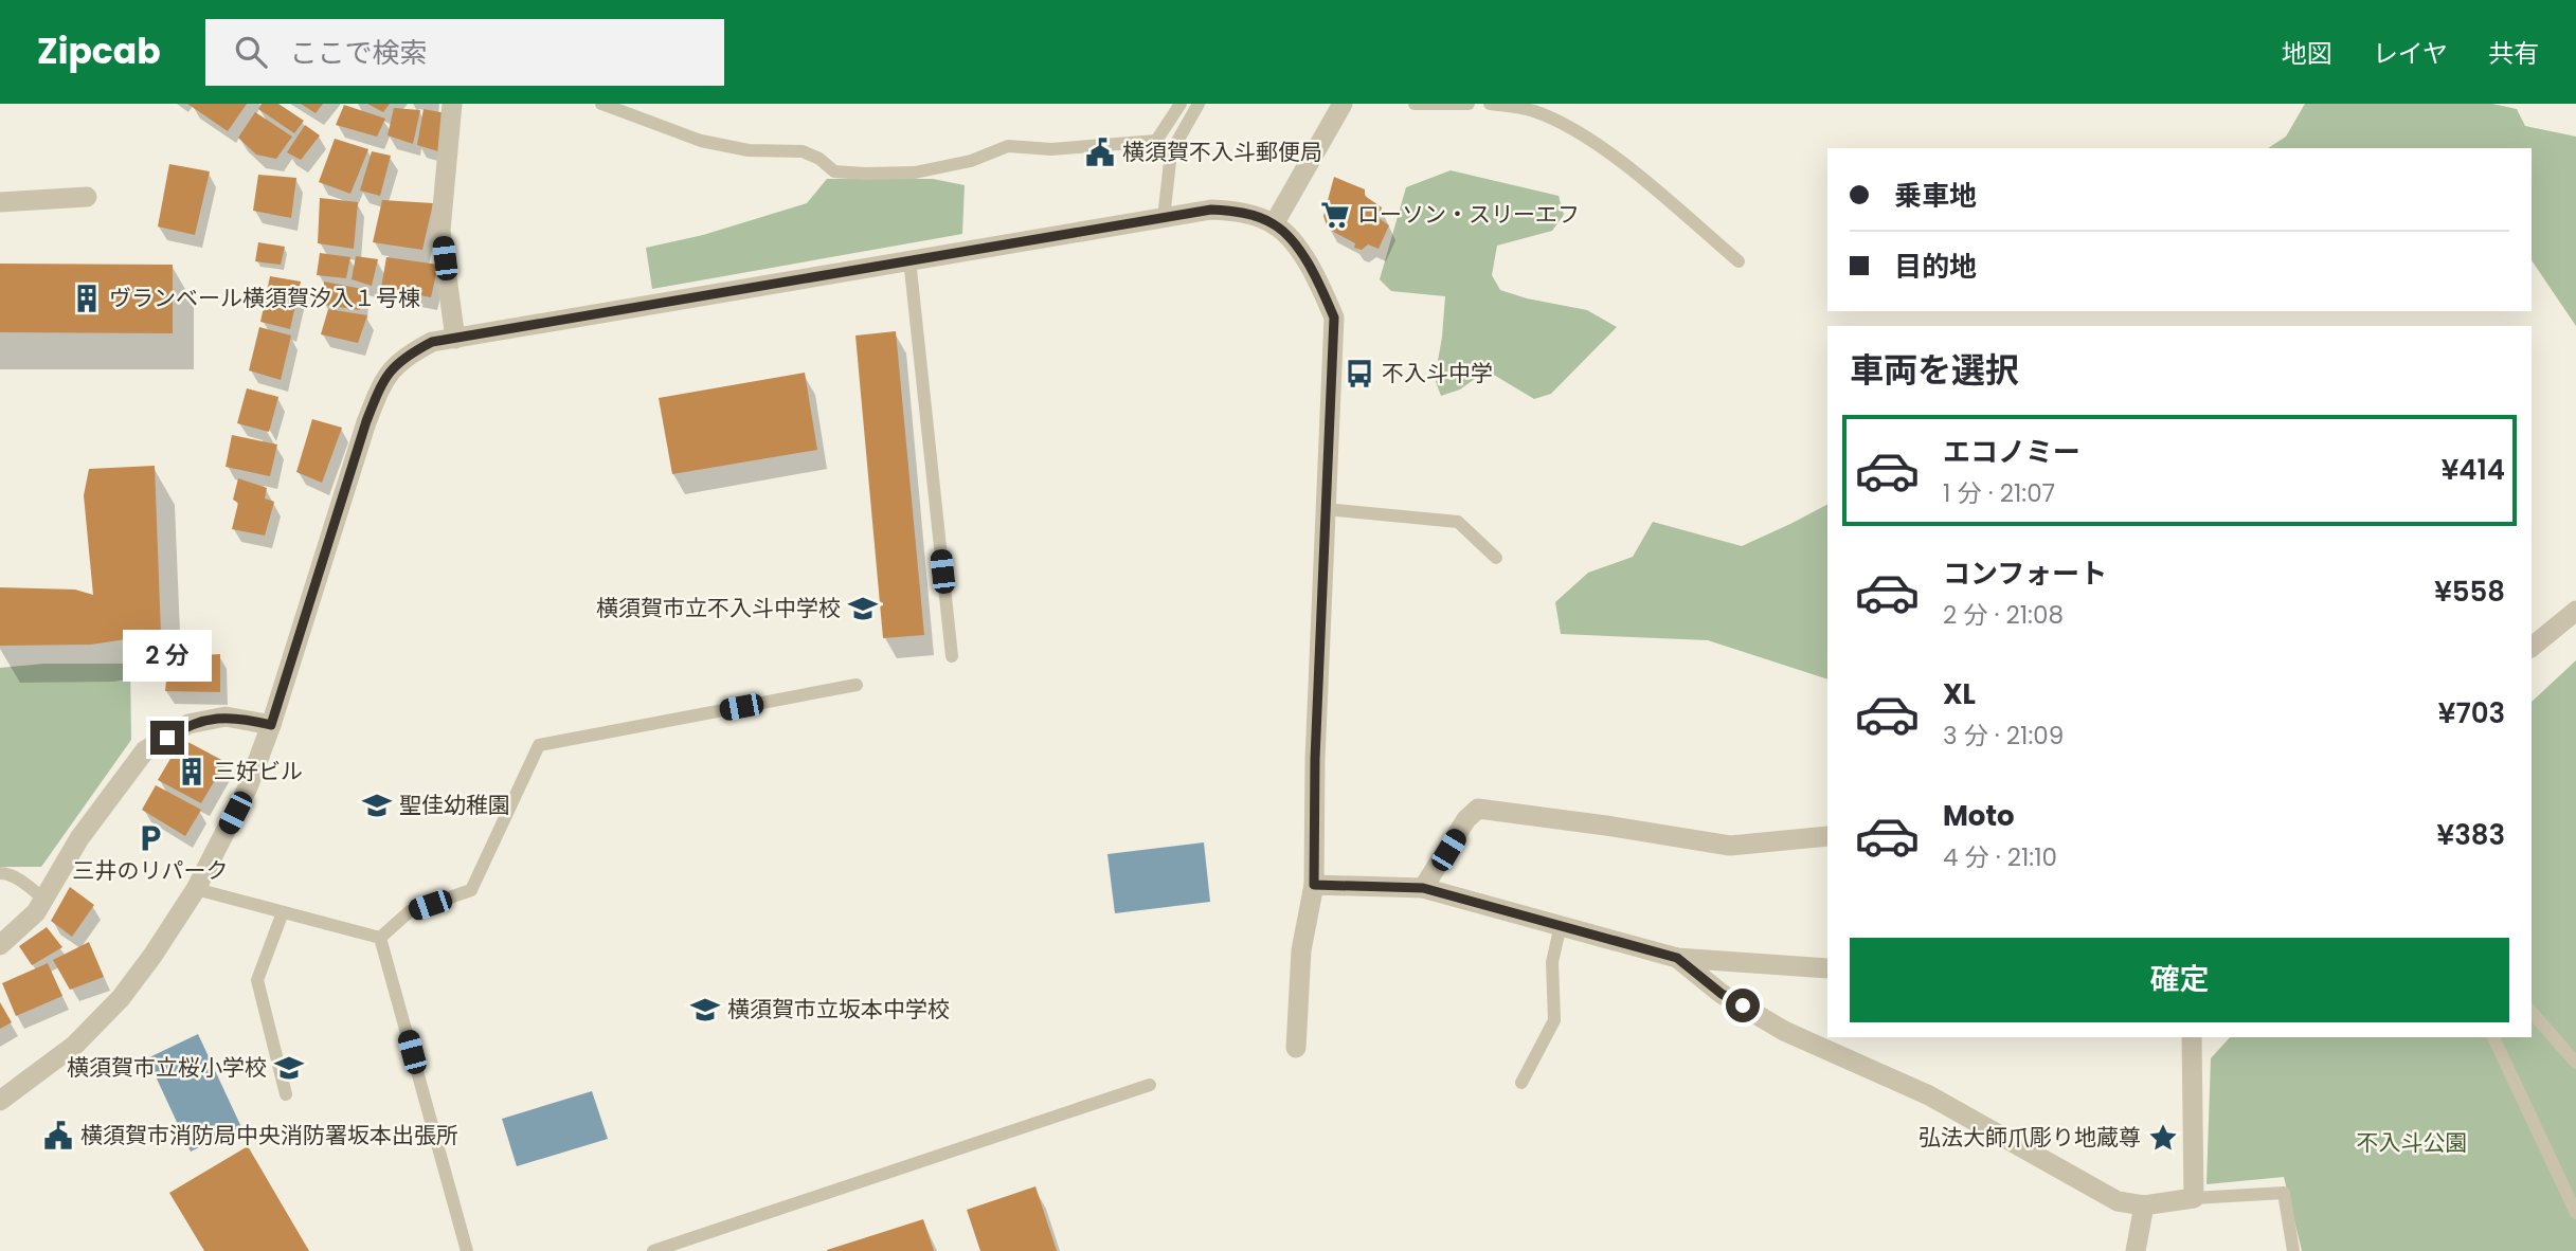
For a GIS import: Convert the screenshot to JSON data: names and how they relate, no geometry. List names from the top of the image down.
{
  "parks": ["不入斗公園"],
  "places": {
    "public building": ["横須賀不入斗郵便局", "横須賀市消防局中央消防署坂本出張所"],
    "supermarket": ["ローソン・スリーエフ"],
    "building": ["ヴランベール横須賀汐入１号棟", "三好ビル"],
    "bus stop": ["不入斗中学"],
    "school or university": [
      "横須賀市立不入斗中学校",
      "聖佳幼稚園",
      "横須賀市立坂本中学校",
      "横須賀市立桜小学校"
    ],
    "parking": ["三井のリパーク"],
    "place": ["弘法大師爪彫り地蔵尊"]
  },
  "page": {
    "header": "Zipcab",
    "search": "ここで検索",
    "nav": ["地図", "レイヤ", "共有"],
    "banner": ["乗車地", "目的地"],
    "heading": "車両を選択",
    "list": [
      {
        "name": "エコノミー",
        "note": "1 分 · 21:07",
        "value": "¥414"
      },
      {
        "name": "コンフォート",
        "note": "2 分 · 21:08",
        "value": "¥558"
      },
      {
        "name": "XL",
        "note": "3 分 · 21:09",
        "value": "¥703"
      },
      {
        "name": "Moto",
        "note": "4 分 · 21:10",
        "value": "¥383"
      }
    ],
    "bubble": "2 分",
    "buttons": "確定"
  }
}
